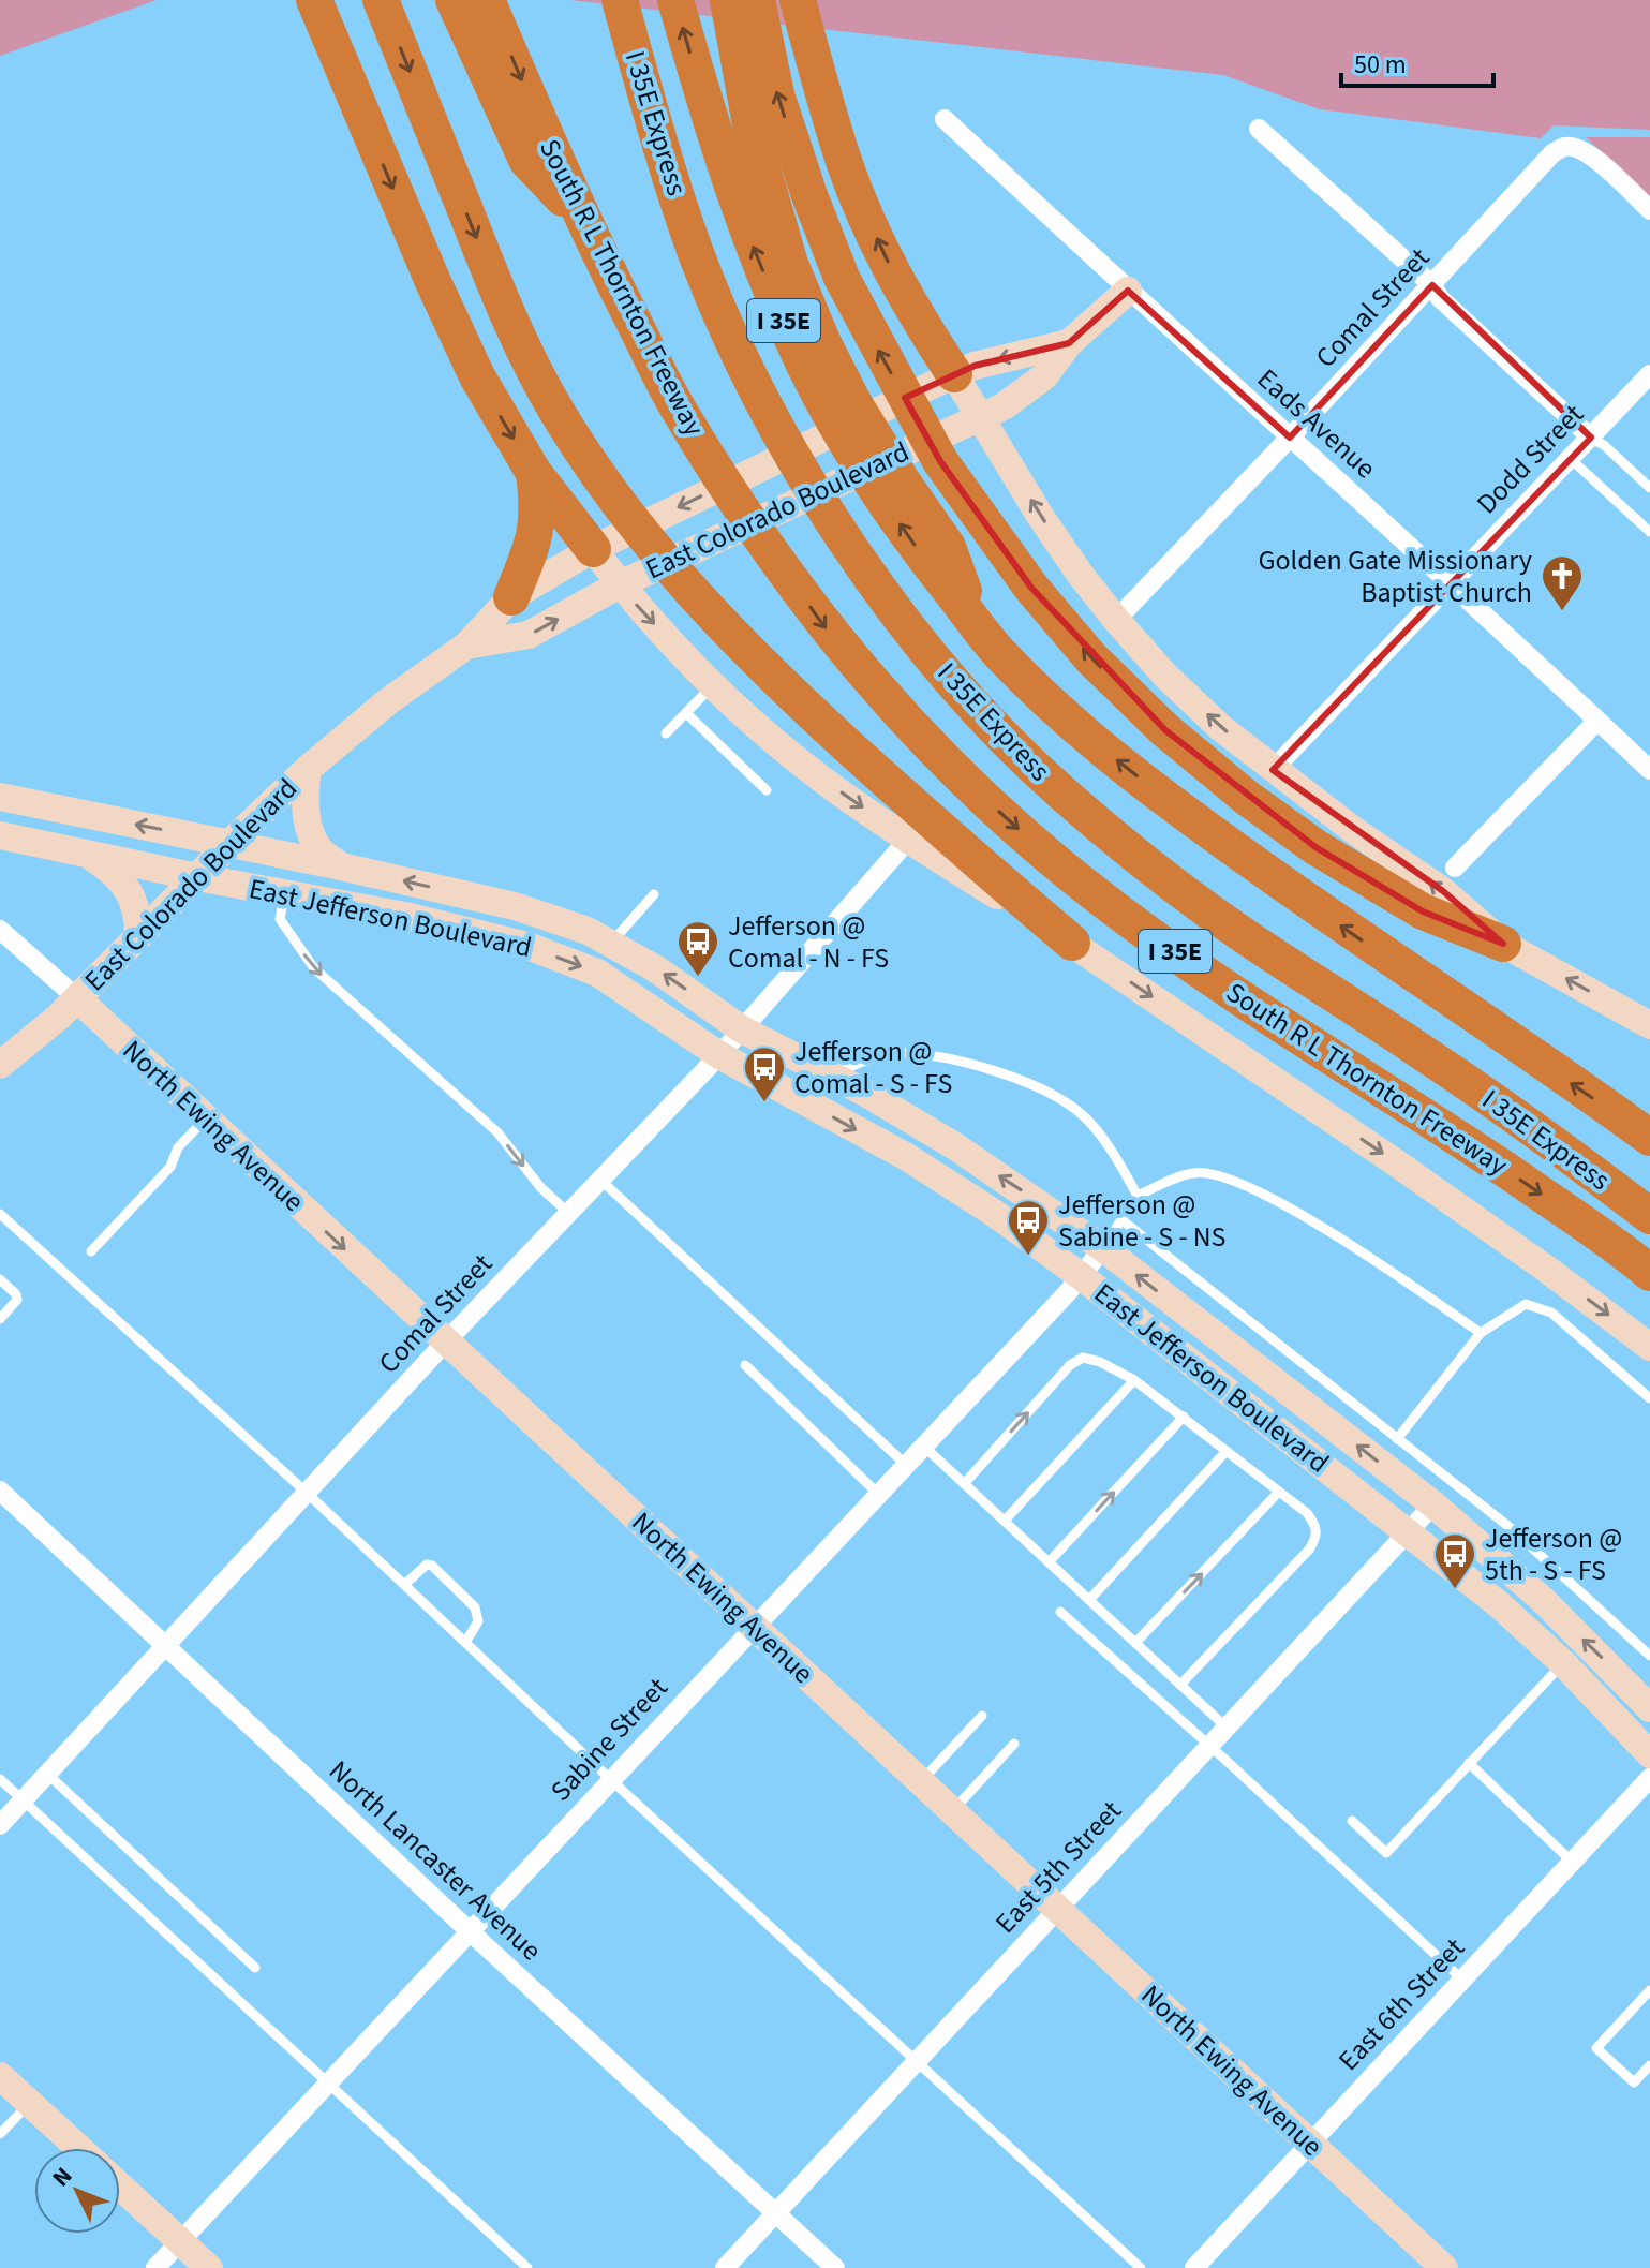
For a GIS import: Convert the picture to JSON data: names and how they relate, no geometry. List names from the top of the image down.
{
  "streets": {
    "highway": ["I 35E Express", "South R L Thornton Freeway", "I 35E"],
    "main road": ["East Colorado Boulevard", "East Jefferson Boulevard", "North Ewing Avenue"],
    "street": [
      "Comal Street",
      "Eads Avenue",
      "Dodd Street",
      "Sabine Street",
      "North Lancaster Avenue",
      "East 5th Street",
      "East 6th Street"
    ]
  },
  "crossings": [
    ["South R L Thornton Freeway", "Comal Street"],
    ["South R L Thornton Freeway", "East Colorado Boulevard"],
    ["Comal Street", "Eads Avenue"],
    ["Comal Street", "East Jefferson Boulevard"],
    ["Comal Street", "North Ewing Avenue"],
    ["Comal Street", "North Lancaster Avenue"],
    ["Eads Avenue", "Dodd Street"],
    ["Eads Avenue", "East Colorado Boulevard"],
    ["East Colorado Boulevard", "East Jefferson Boulevard"],
    ["East Colorado Boulevard", "North Ewing Avenue"],
    ["East Jefferson Boulevard", "Sabine Street"],
    ["East Jefferson Boulevard", "East 5th Street"],
    ["North Ewing Avenue", "Sabine Street"],
    ["North Ewing Avenue", "East 5th Street"],
    ["North Ewing Avenue", "East 6th Street"],
    ["Sabine Street", "North Lancaster Avenue"],
    ["North Lancaster Avenue", "East 5th Street"]
  ],
  "places": {
    "church": ["Golden Gate Missionary Baptist Church"],
    "bus stop": [
      "Jefferson @ Comal - N - FS",
      "Jefferson @ Comal - S - FS",
      "Jefferson @ Sabine - S - NS",
      "Jefferson @ 5th - S - FS"
    ]
  },
  "scale_bar": "50 m",
  "north": "top left"
}
